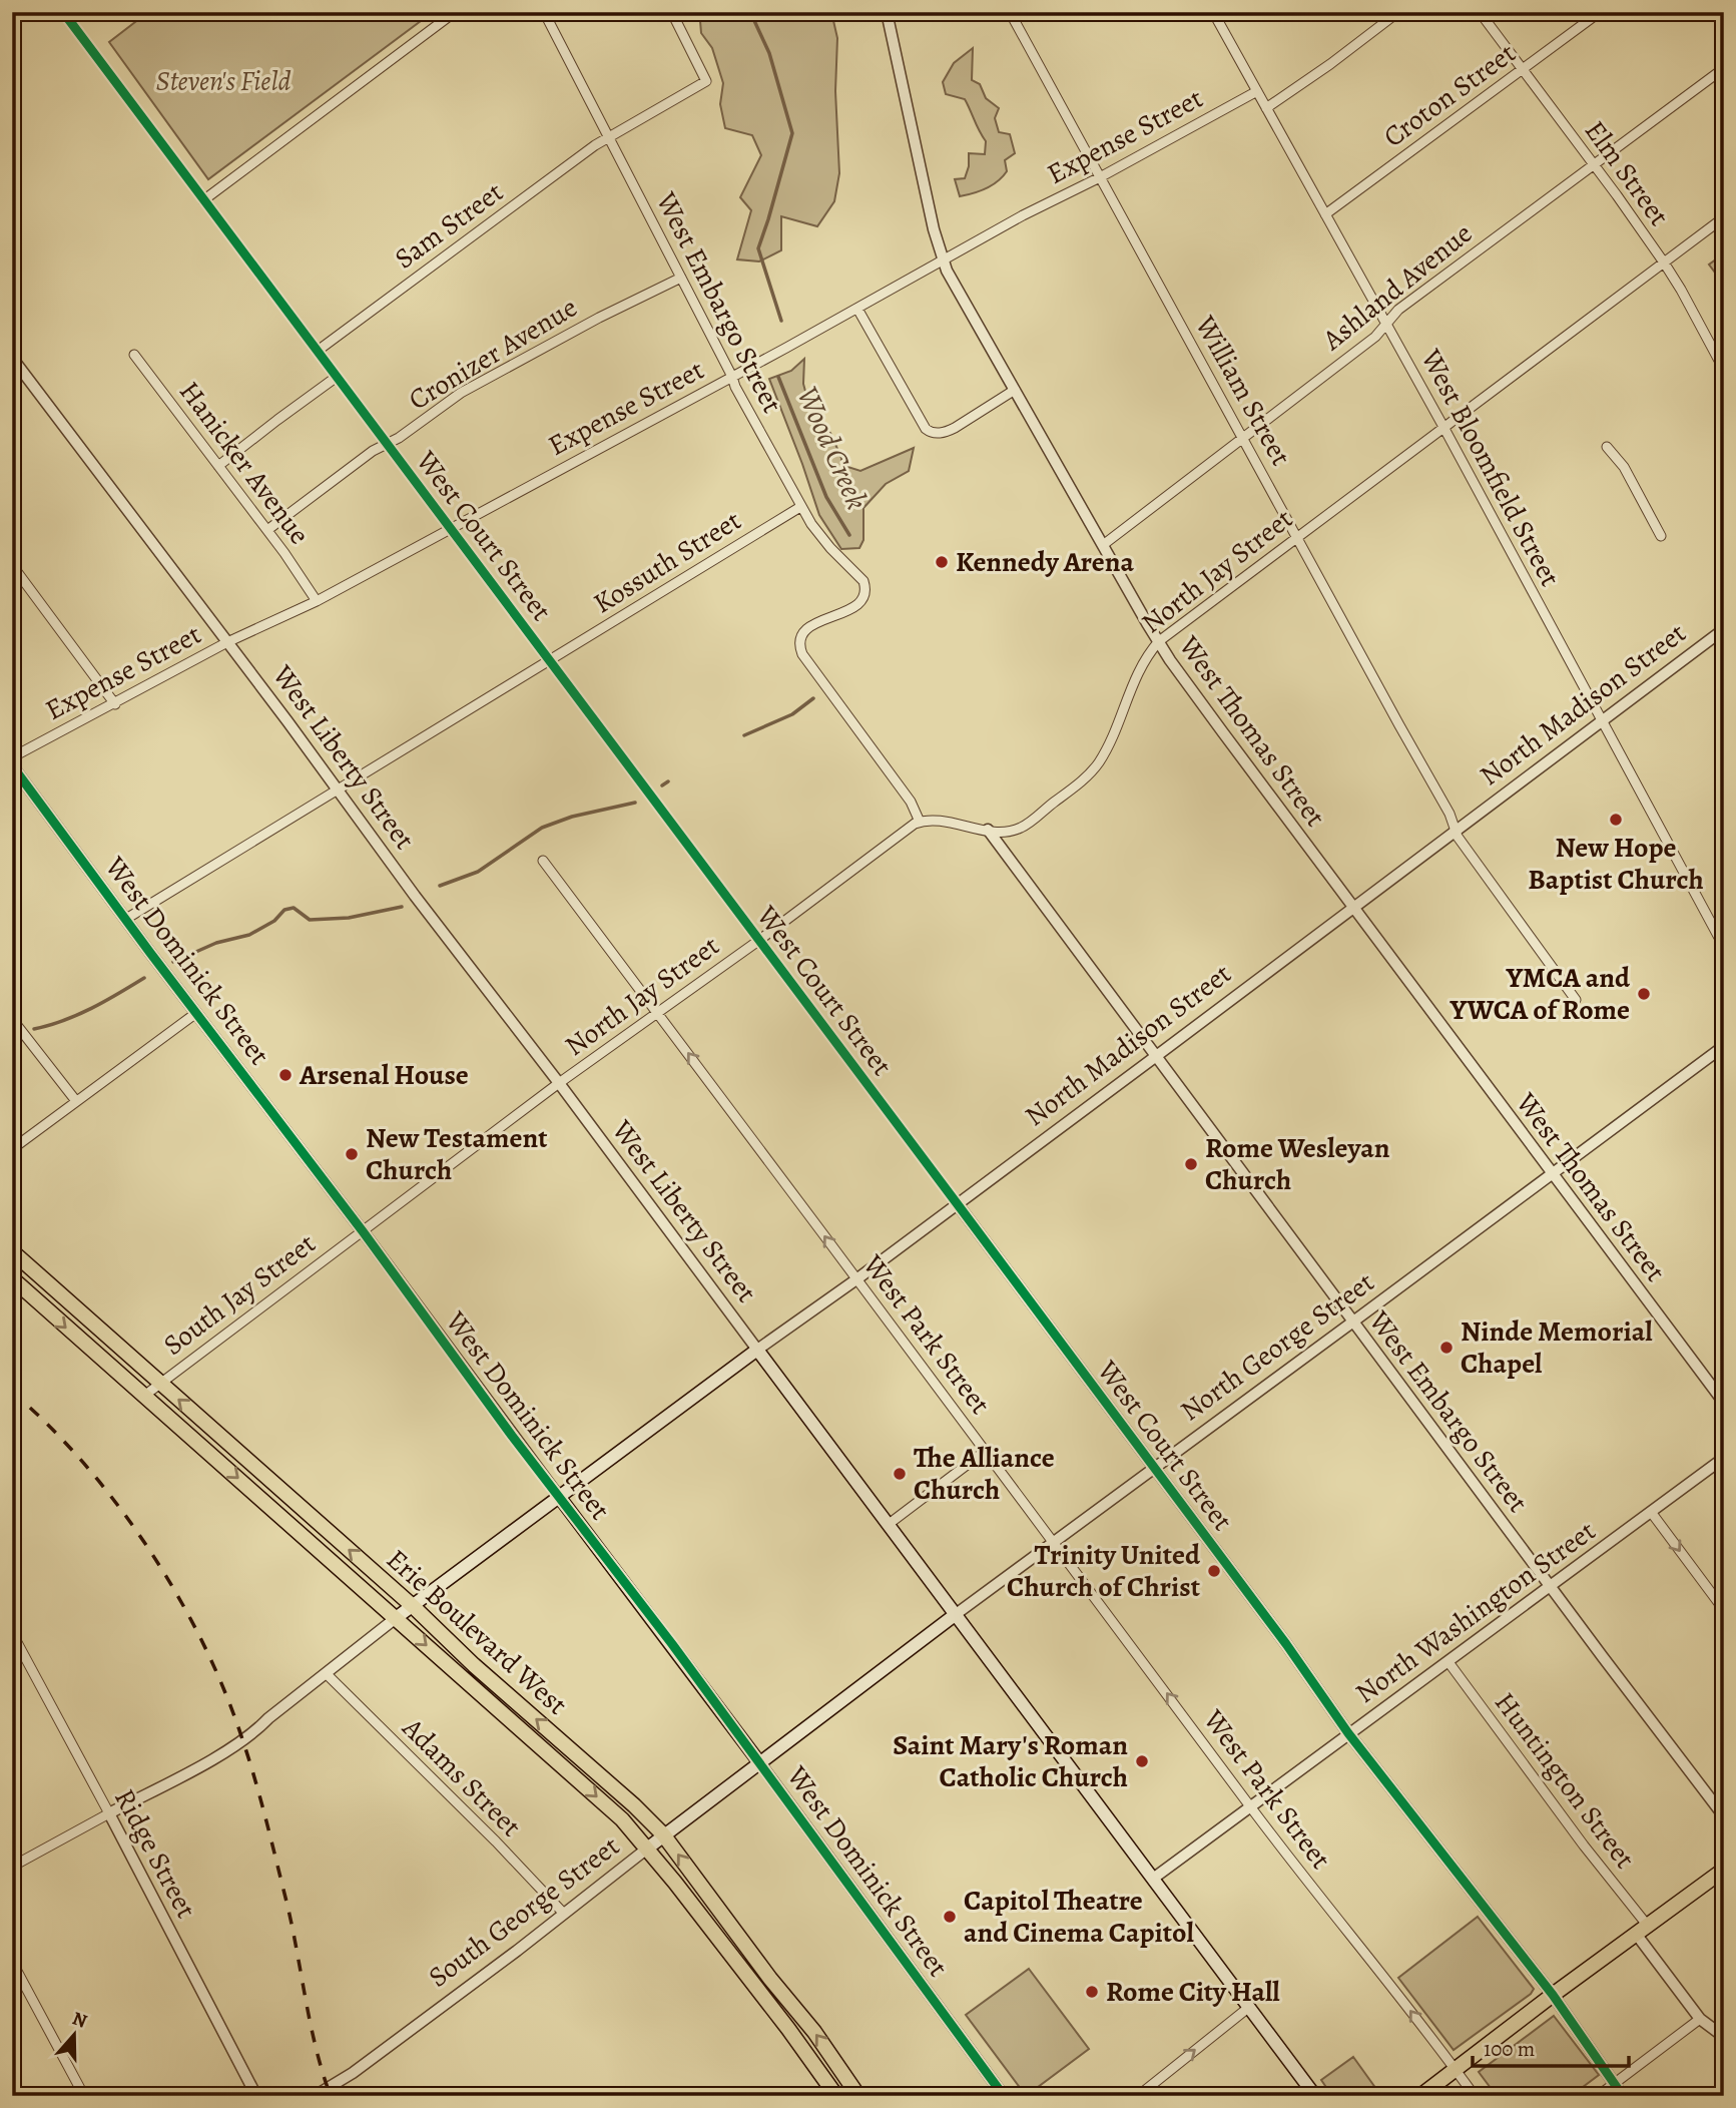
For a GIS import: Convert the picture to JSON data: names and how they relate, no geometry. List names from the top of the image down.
{
  "streets": {
    "main road": [
      "North Madison Street",
      "West Liberty Street",
      "West Dominick Street",
      "North George Street",
      "Erie Boulevard West",
      "South George Street"
    ],
    "street": [
      "Croton Street",
      "Expense Street",
      "Elm Street",
      "Sam Street",
      "Ashland Avenue",
      "West Embargo Street",
      "Cronizer Avenue",
      "William Street",
      "Hanicker Avenue",
      "West Bloomfield Street",
      "West Court Street",
      "Kossuth Street",
      "North Jay Street",
      "West Thomas Street",
      "South Jay Street",
      "West Park Street",
      "North Washington Street",
      "Adams Street",
      "Huntington Street",
      "Ridge Street"
    ]
  },
  "crossings": [
    ["Croton Street", "Elm Street"],
    ["Croton Street", "West Bloomfield Street"],
    ["Expense Street", "West Embargo Street"],
    ["Expense Street", "William Street"],
    ["Expense Street", "Hanicker Avenue"],
    ["Expense Street", "West Bloomfield Street"],
    ["Expense Street", "West Court Street"],
    ["Expense Street", "West Thomas Street"],
    ["Expense Street", "West Liberty Street"],
    ["Elm Street", "Ashland Avenue"],
    ["Elm Street", "North Jay Street"],
    ["Sam Street", "West Embargo Street"],
    ["Sam Street", "West Court Street"],
    ["Ashland Avenue", "William Street"],
    ["Ashland Avenue", "West Bloomfield Street"],
    ["Ashland Avenue", "West Thomas Street"],
    ["West Embargo Street", "Cronizer Avenue"],
    ["West Embargo Street", "Kossuth Street"],
    ["West Embargo Street", "North Jay Street"],
    ["West Embargo Street", "North Madison Street"],
    ["West Embargo Street", "North George Street"],
    ["West Embargo Street", "North Washington Street"],
    ["Cronizer Avenue", "Hanicker Avenue"],
    ["Cronizer Avenue", "West Court Street"],
    ["William Street", "North Jay Street"],
    ["William Street", "North Madison Street"],
    ["West Bloomfield Street", "North Jay Street"],
    ["West Bloomfield Street", "North Madison Street"],
    ["West Court Street", "Kossuth Street"],
    ["West Court Street", "North Jay Street"],
    ["West Court Street", "North Madison Street"],
    ["West Court Street", "North George Street"],
    ["West Court Street", "North Washington Street"],
    ["Kossuth Street", "West Liberty Street"],
    ["Kossuth Street", "West Dominick Street"],
    ["North Jay Street", "West Thomas Street"],
    ["North Jay Street", "West Liberty Street"],
    ["North Jay Street", "West Dominick Street"],
    ["North Jay Street", "South Jay Street"],
    ["North Jay Street", "West Park Street"],
    ["North Madison Street", "West Thomas Street"],
    ["North Madison Street", "West Liberty Street"],
    ["North Madison Street", "West Dominick Street"],
    ["North Madison Street", "West Park Street"],
    ["North Madison Street", "Erie Boulevard West"],
    ["West Thomas Street", "North George Street"],
    ["West Liberty Street", "North George Street"],
    ["West Liberty Street", "North Washington Street"],
    ["West Dominick Street", "South Jay Street"],
    ["West Dominick Street", "North George Street"],
    ["West Dominick Street", "South George Street"],
    ["South Jay Street", "Erie Boulevard West"],
    ["West Park Street", "North George Street"],
    ["West Park Street", "North Washington Street"],
    ["North George Street", "South George Street"],
    ["North Washington Street", "Huntington Street"],
    ["Erie Boulevard West", "South George Street"],
    ["Adams Street", "South George Street"]
  ],
  "one_way": ["West Park Street"],
  "water": ["Wood Creek"],
  "parks": ["Steven's Field"],
  "places": [
    "Kennedy Arena",
    "New Hope Baptist Church",
    "YMCA and YWCA of Rome",
    "Arsenal House",
    "New Testament Church",
    "Rome Wesleyan Church",
    "Ninde Memorial Chapel",
    "The Alliance Church",
    "Trinity United Church of Christ",
    "Saint Mary's Roman Catholic Church",
    "Capitol Theatre and Cinema Capitol",
    "Rome City Hall"
  ],
  "scale_bar": "100 m",
  "north": "top"
}
